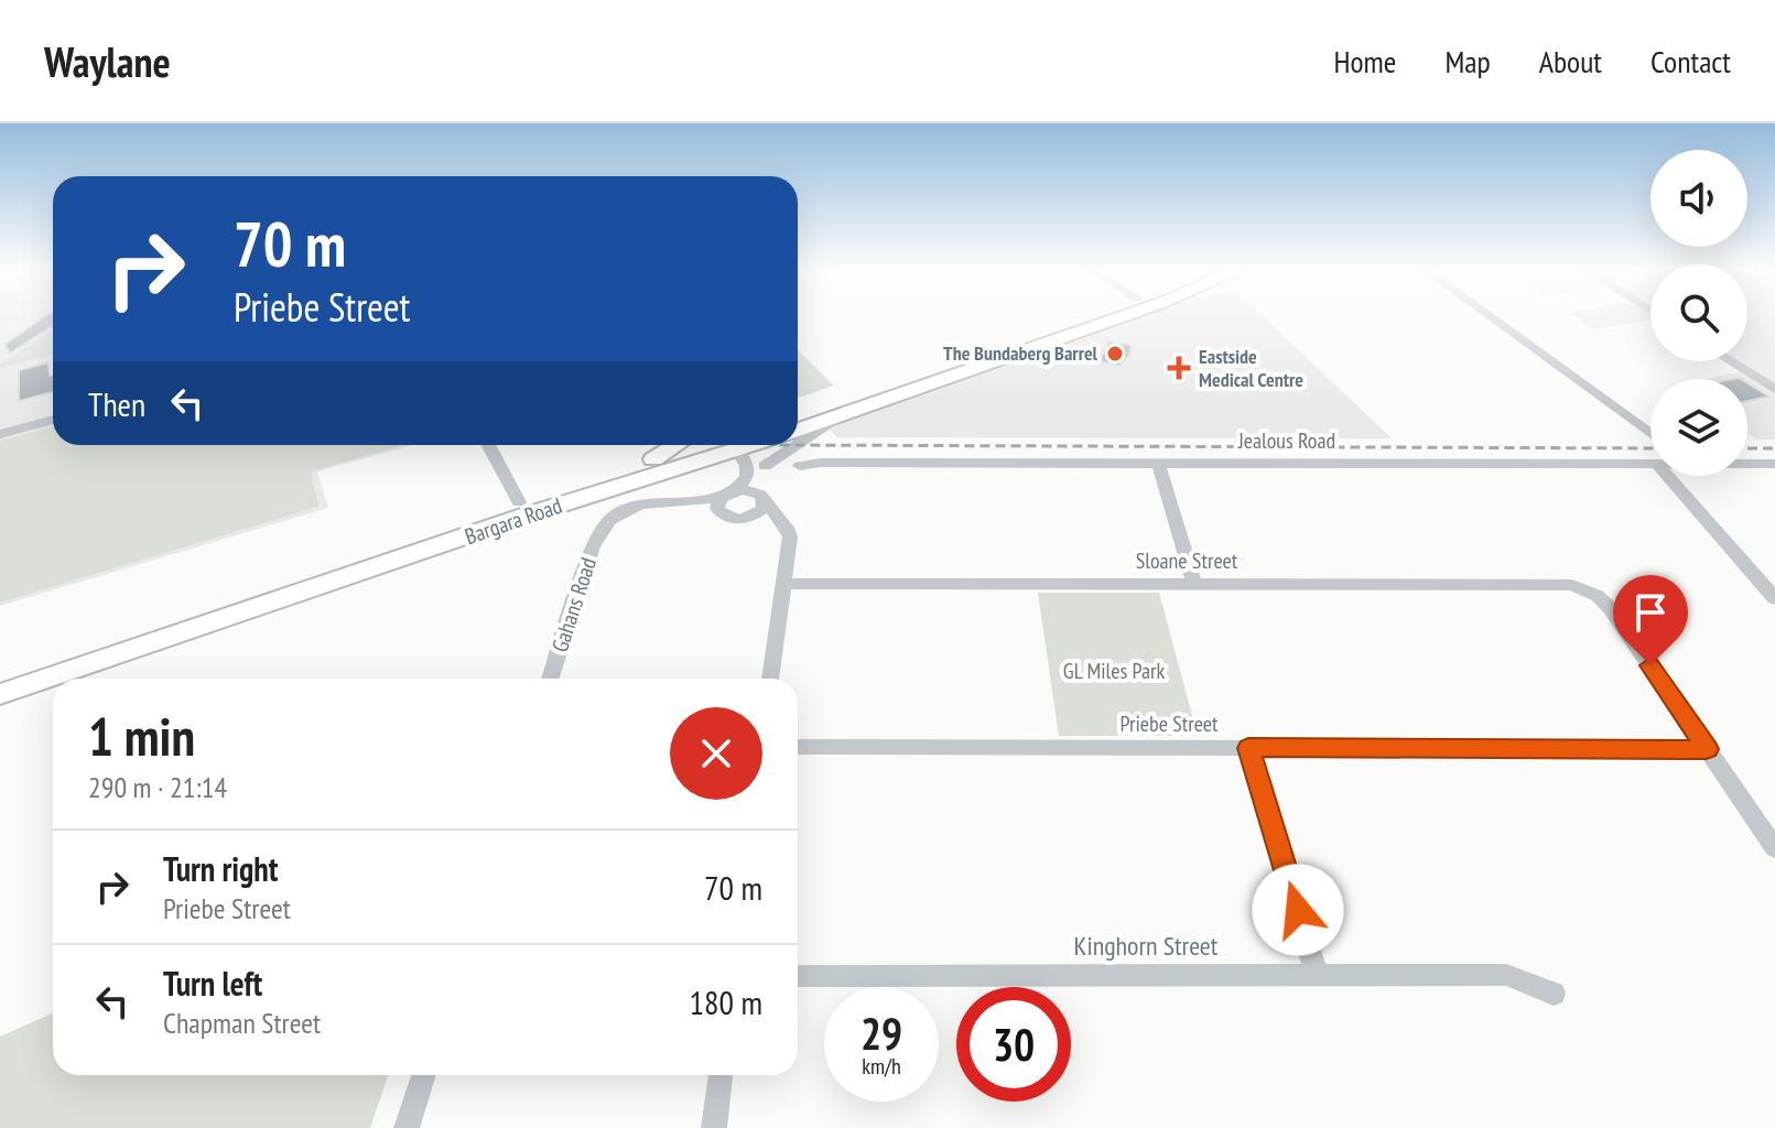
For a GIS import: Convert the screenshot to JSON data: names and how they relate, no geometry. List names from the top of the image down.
{
  "streets": {
    "main road": ["Bargara Road"],
    "street": [
      "Jealous Road",
      "Sloane Street",
      "Gahans Road",
      "Priebe Street",
      "Kinghorn Street"
    ]
  },
  "crossings": [
    ["Sloane Street", "Priebe Street"]
  ],
  "parks": ["GL Miles Park"],
  "places": {
    "other": ["The Bundaberg Barrel"],
    "health": ["Eastside Medical Centre"]
  },
  "page": {
    "header": "Waylane",
    "nav": [
      "Home",
      "Map",
      "About",
      "Contact"
    ],
    "turn": ["70 m", "Priebe Street"],
    "then": "Then",
    "heading": ["1 min", "290 m · 21:14"],
    "list": [
      {
        "name": "Turn right",
        "note": "Priebe Street",
        "value": "70 m"
      },
      {
        "name": "Turn left",
        "note": "Chapman Street",
        "value": "180 m"
      }
    ],
    "speed": "29 km/h",
    "limit": "30"
  }
}
